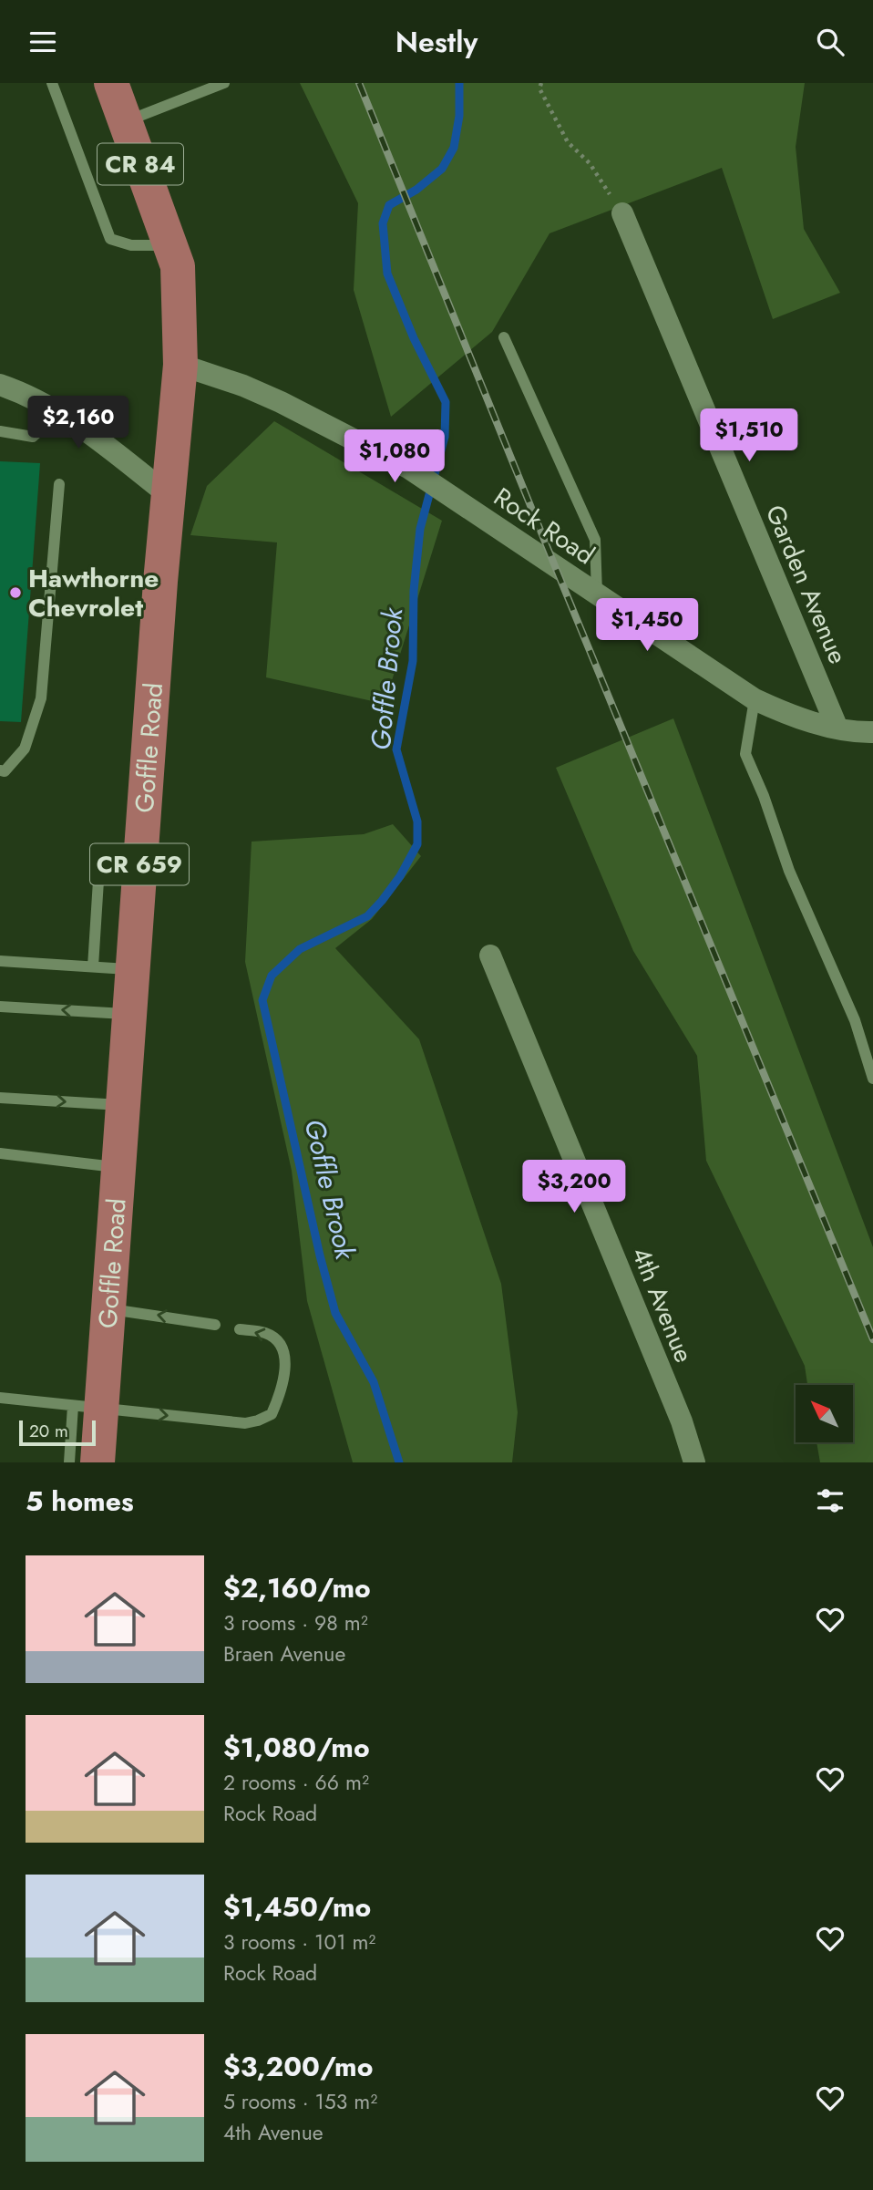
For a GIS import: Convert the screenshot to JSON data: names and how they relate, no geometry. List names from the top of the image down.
{
  "streets": {
    "main road": ["CR 84", "Goffle Road", "CR 659"],
    "street": ["Rock Road", "Garden Avenue", "4th Avenue"]
  },
  "crossings": [
    ["Rock Road", "Garden Avenue"],
    ["Rock Road", "Goffle Road"]
  ],
  "water": ["Goffle Brook"],
  "places": ["Hawthorne Chevrolet"],
  "scale_bar": "20 m",
  "north": "top left",
  "page": {
    "header": "Nestly",
    "price": [
      "$2,160",
      "$1,510",
      "$1,080",
      "$1,450",
      "$3,200"
    ],
    "scale": "20 m",
    "heading": "5 homes",
    "list": [
      {
        "name": "$2,160/mo",
        "note": "3 rooms · 98 m² · Braen Avenue"
      },
      {
        "name": "$1,080/mo",
        "note": "2 rooms · 66 m² · Rock Road"
      },
      {
        "name": "$1,450/mo",
        "note": "3 rooms · 101 m² · Rock Road"
      },
      {
        "name": "$3,200/mo",
        "note": "5 rooms · 153 m² · 4th Avenue"
      }
    ]
  }
}
